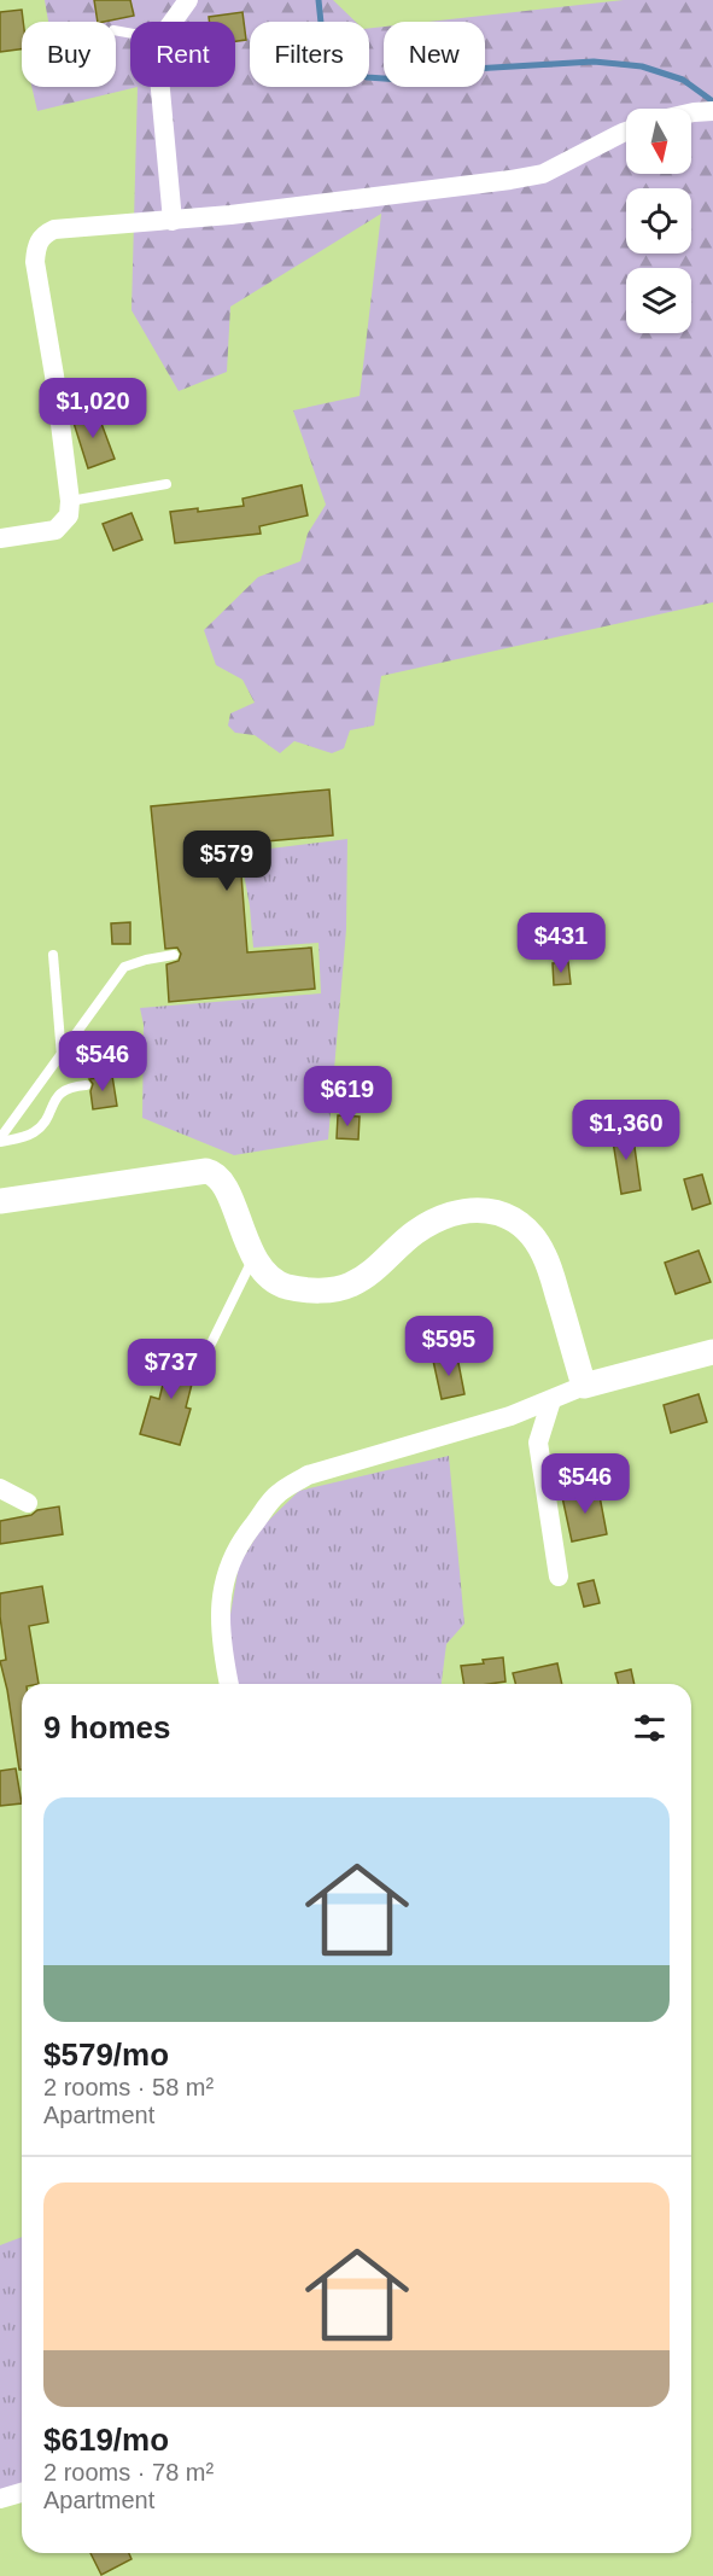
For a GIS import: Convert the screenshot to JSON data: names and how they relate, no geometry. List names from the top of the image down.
{
  "north": "bottom",
  "page": {
    "chip": [
      "Buy",
      "Rent",
      "Filters",
      "New"
    ],
    "price": [
      "$1,020",
      "$579",
      "$431",
      "$546",
      "$619",
      "$1,360",
      "$595",
      "$737",
      "$546"
    ],
    "heading": "9 homes",
    "list": [
      {
        "name": "$579/mo",
        "note": "2 rooms · 58 m² · Apartment"
      },
      {
        "name": "$619/mo",
        "note": "2 rooms · 78 m² · Apartment"
      }
    ]
  }
}
